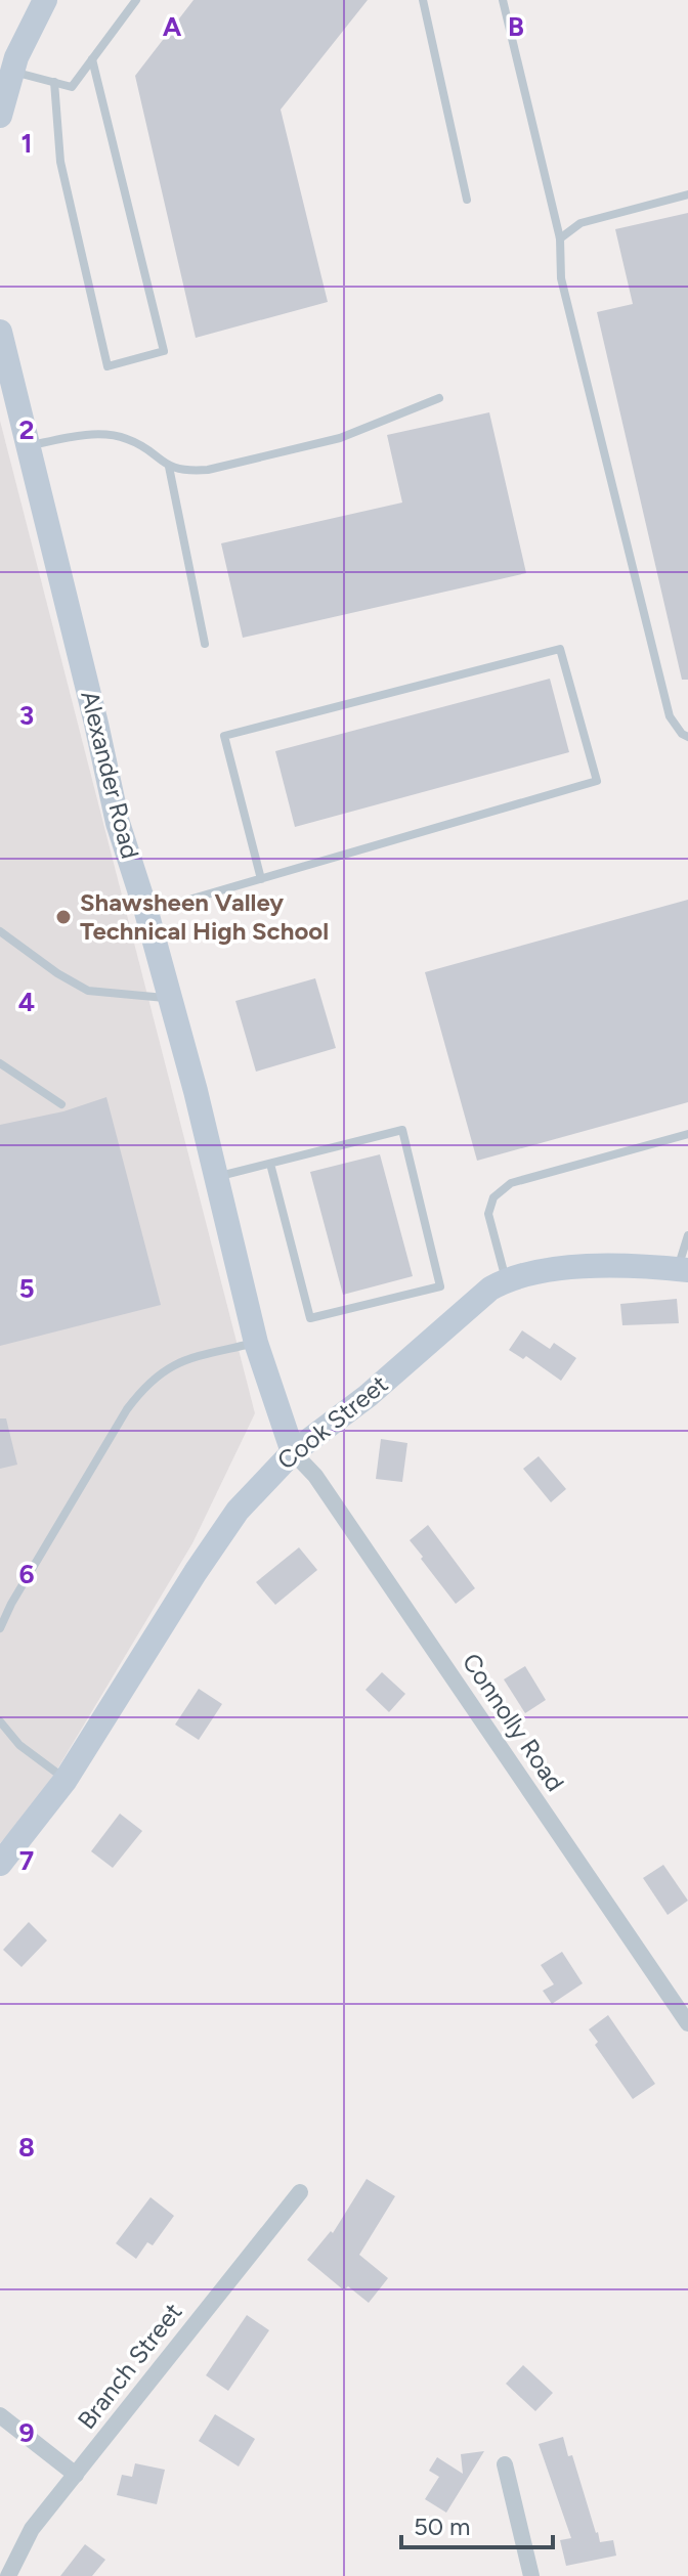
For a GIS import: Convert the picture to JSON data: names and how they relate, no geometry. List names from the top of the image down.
{
  "streets": {
    "street": [
      "Alexander Road",
      "Cook Street",
      "Connolly Road",
      "Branch Street"
    ]
  },
  "crossings": [
    ["Alexander Road", "Cook Street"],
    ["Alexander Road", "Connolly Road"],
    ["Cook Street", "Connolly Road"]
  ],
  "places": ["Shawsheen Valley Technical High School"],
  "scale_bar": "50 m",
  "grid": {
    "columns": ["A", "B"],
    "rows": [
      "1",
      "2",
      "3",
      "4",
      "5",
      "6",
      "7",
      "8",
      "9"
    ]
  }
}
